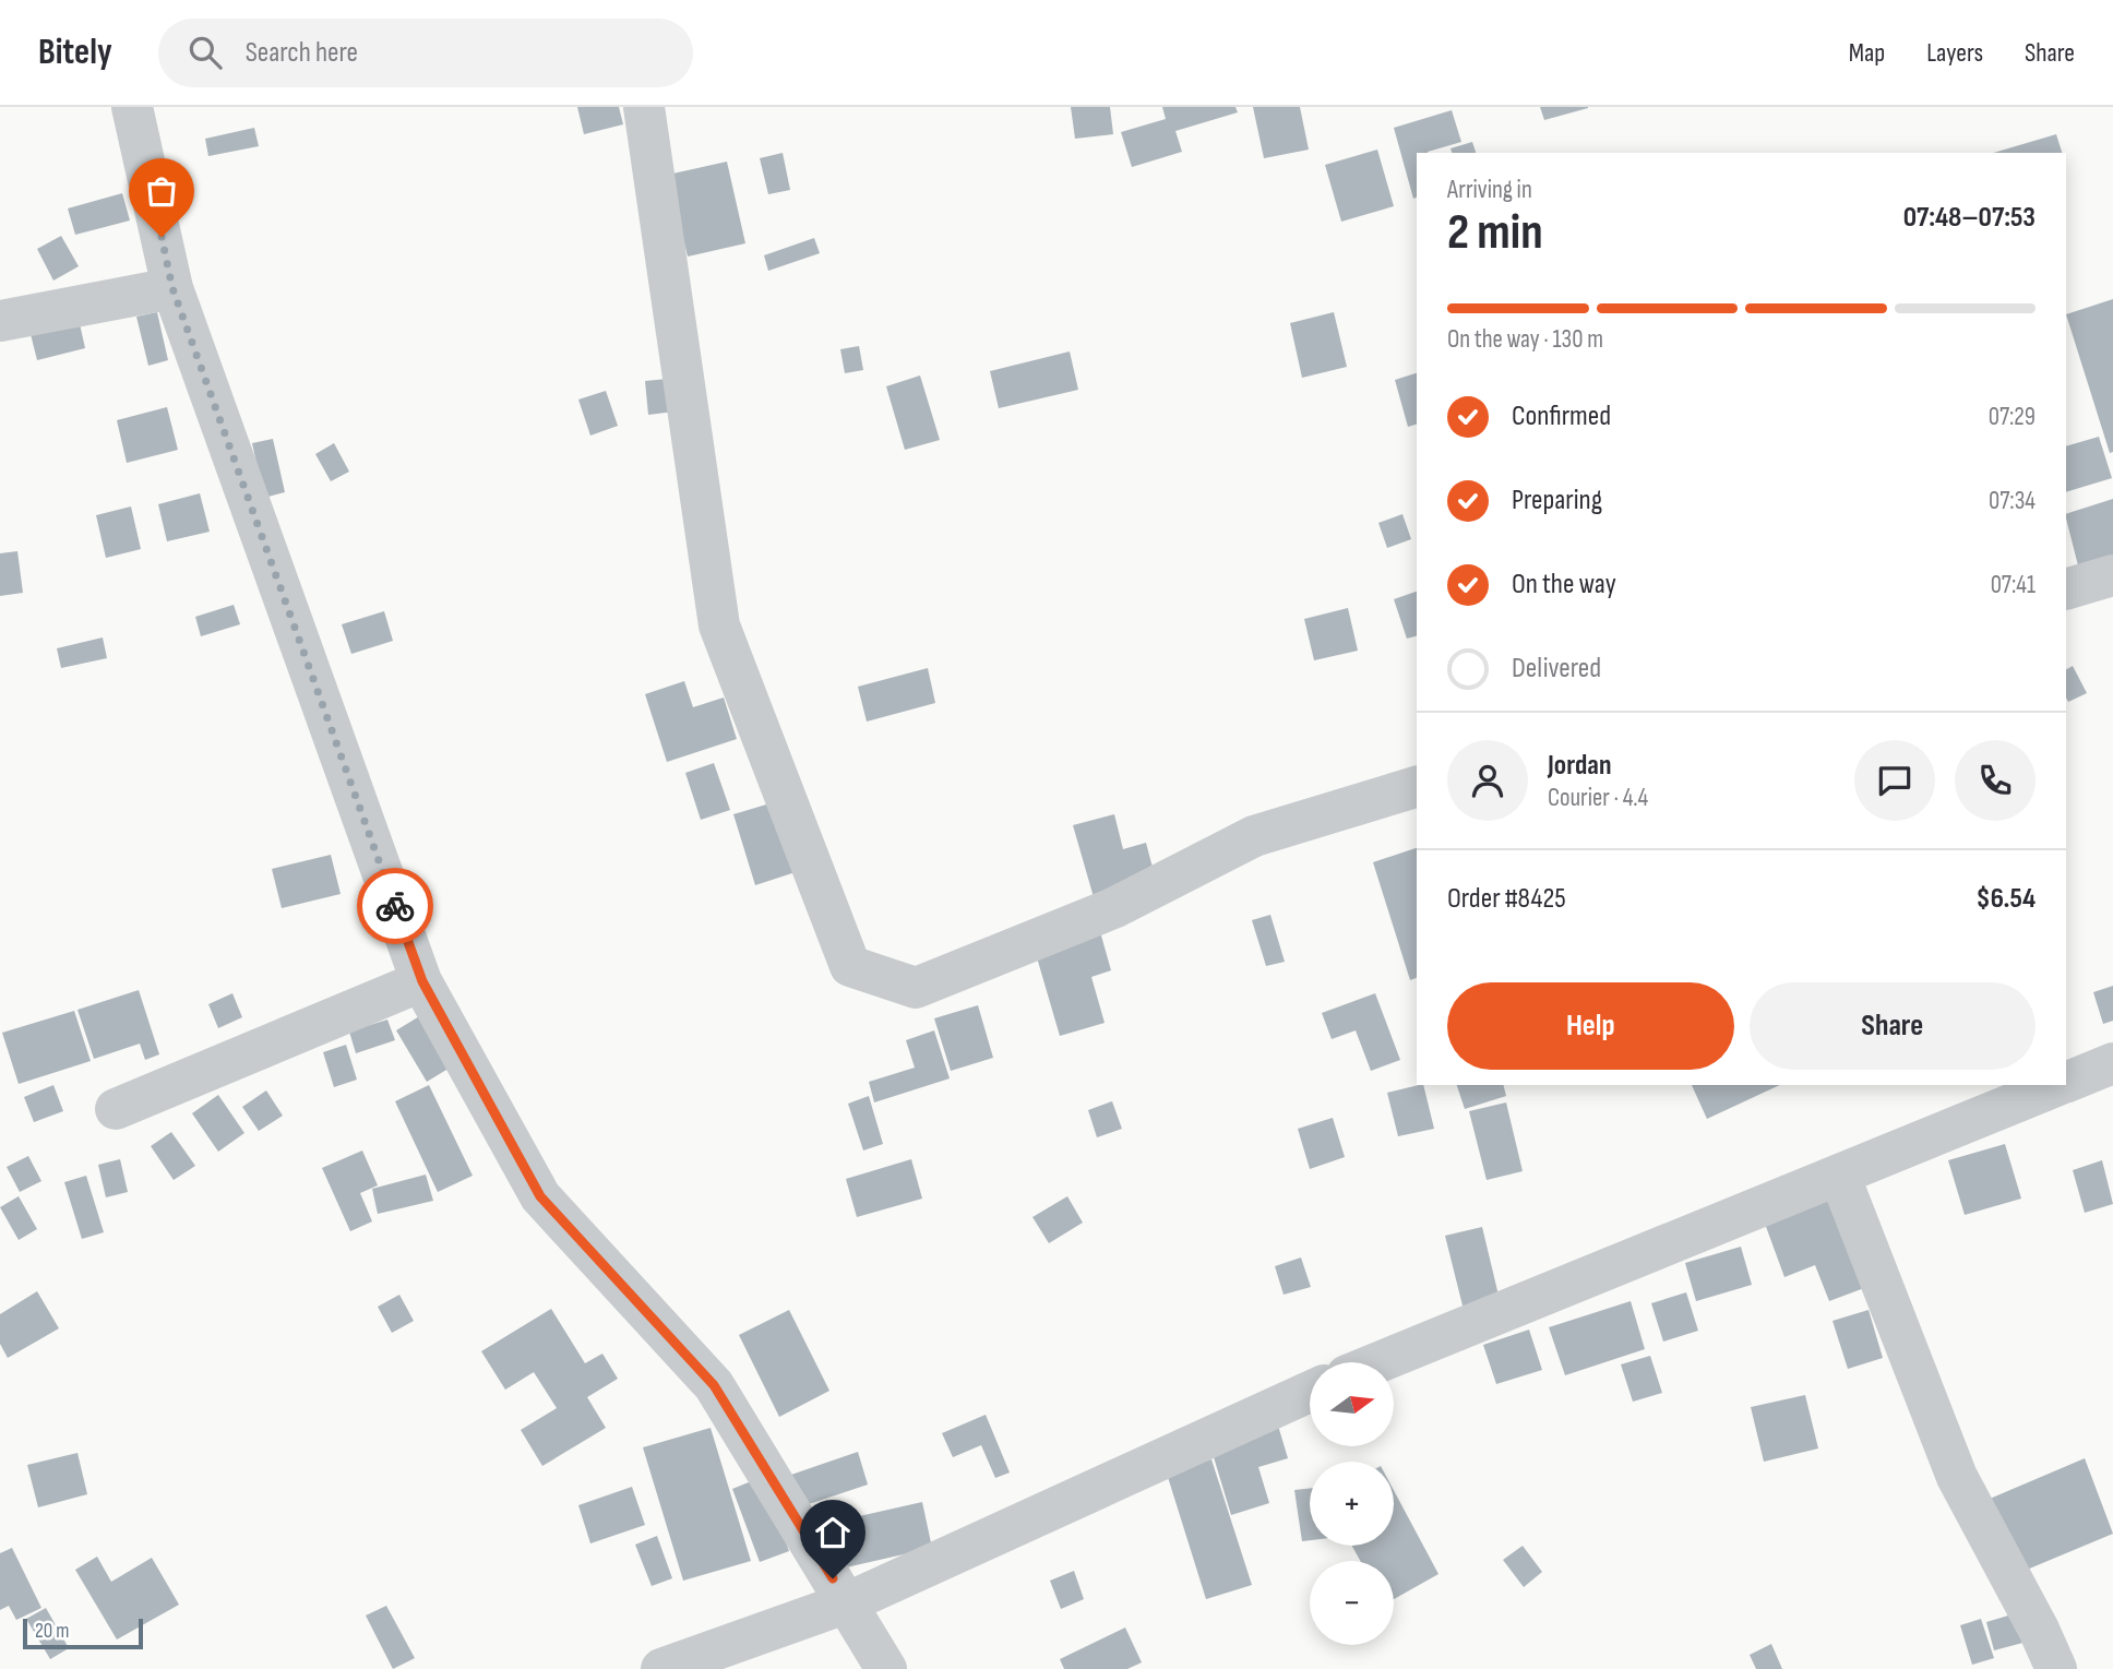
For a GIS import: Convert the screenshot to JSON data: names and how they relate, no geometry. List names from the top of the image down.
{
  "scale_bar": "20 m",
  "north": "right",
  "page": {
    "header": "Bitely",
    "search": "Search here",
    "nav": ["Map", "Layers", "Share"],
    "heading": ["2 min", "Arriving in", "07:48–07:53"],
    "panel": [
      "Jordan",
      "Courier · 4.4",
      "Order #8425",
      "$6.54"
    ],
    "bar": "On the way · 130 m",
    "list": [
      ["Confirmed", "07:29"],
      ["Preparing", "07:34"],
      ["On the way", "07:41"],
      "Delivered"
    ],
    "buttons": ["Help", "Share"],
    "map_buttons": ["+", "−"],
    "scale": "20 m"
  }
}
